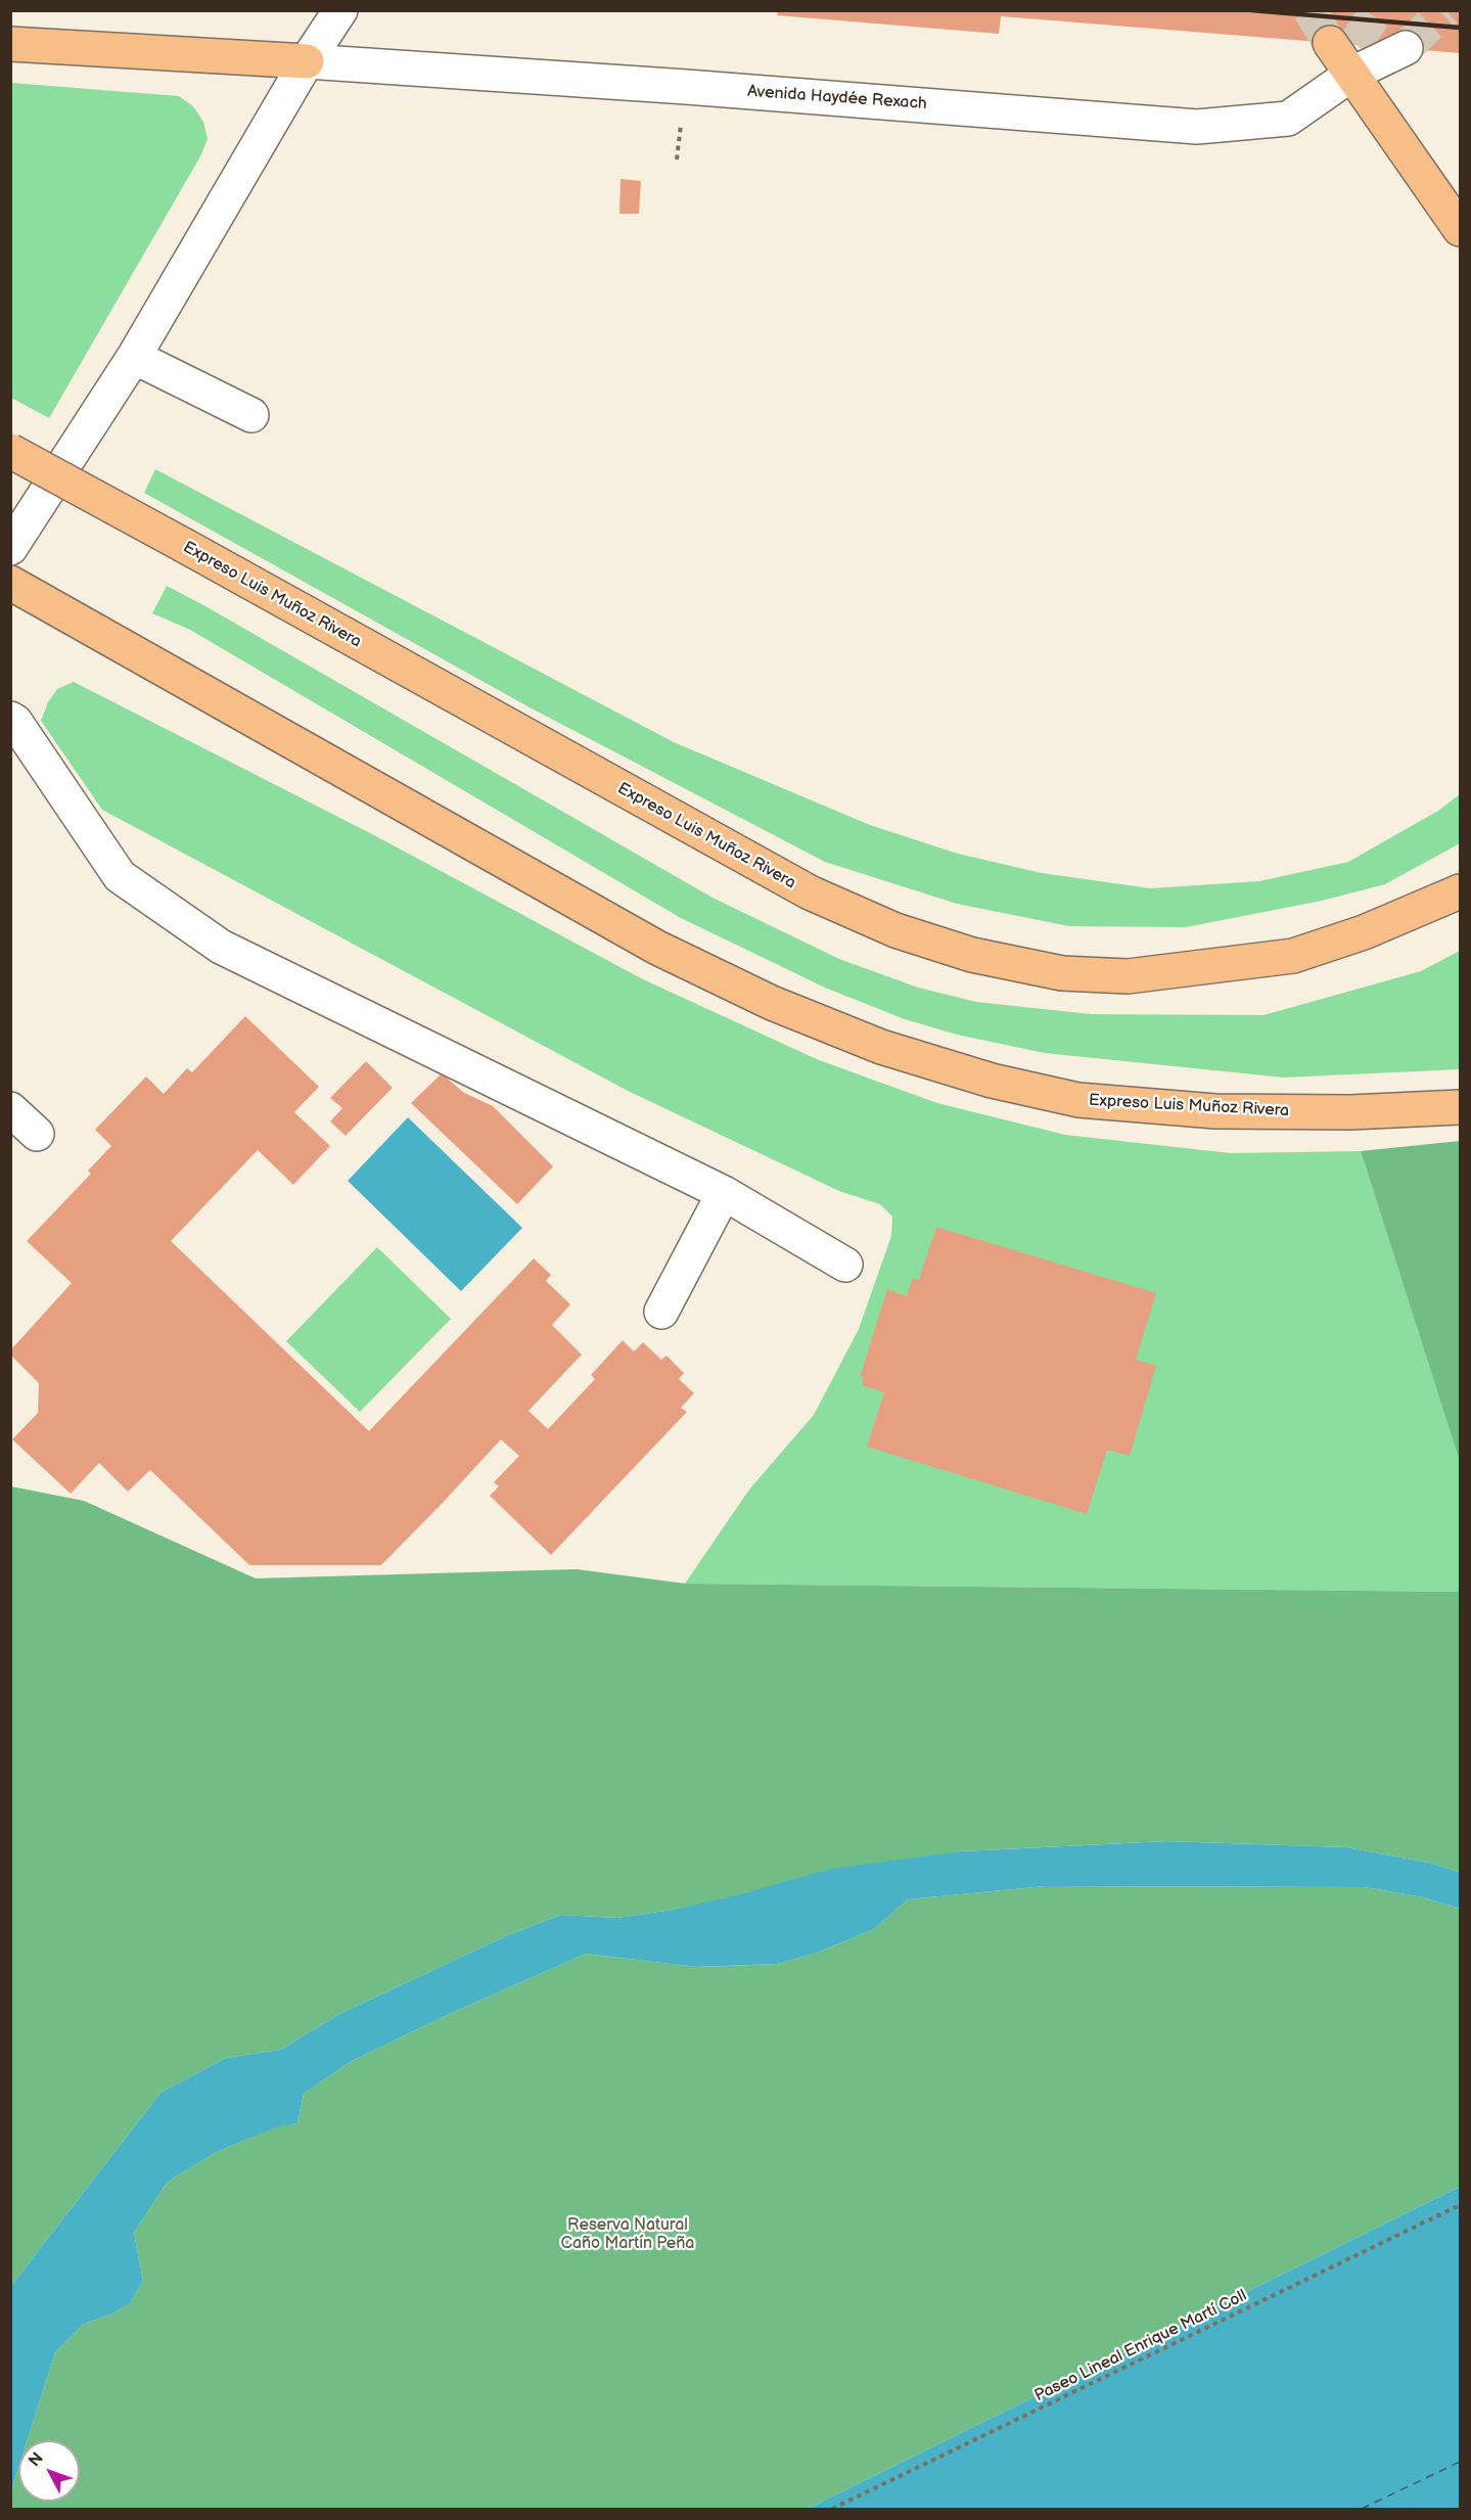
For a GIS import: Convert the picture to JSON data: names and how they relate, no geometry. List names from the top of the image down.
{
  "streets": {
    "main road": ["Expreso Luis Muñoz Rivera"],
    "street": ["Avenida Haydée Rexach"],
    "path": ["Paseo Lineal Enrique Martí Coll"]
  },
  "parks": ["Reserva Natural Caño Martín Peña"],
  "north": "top left"
}
